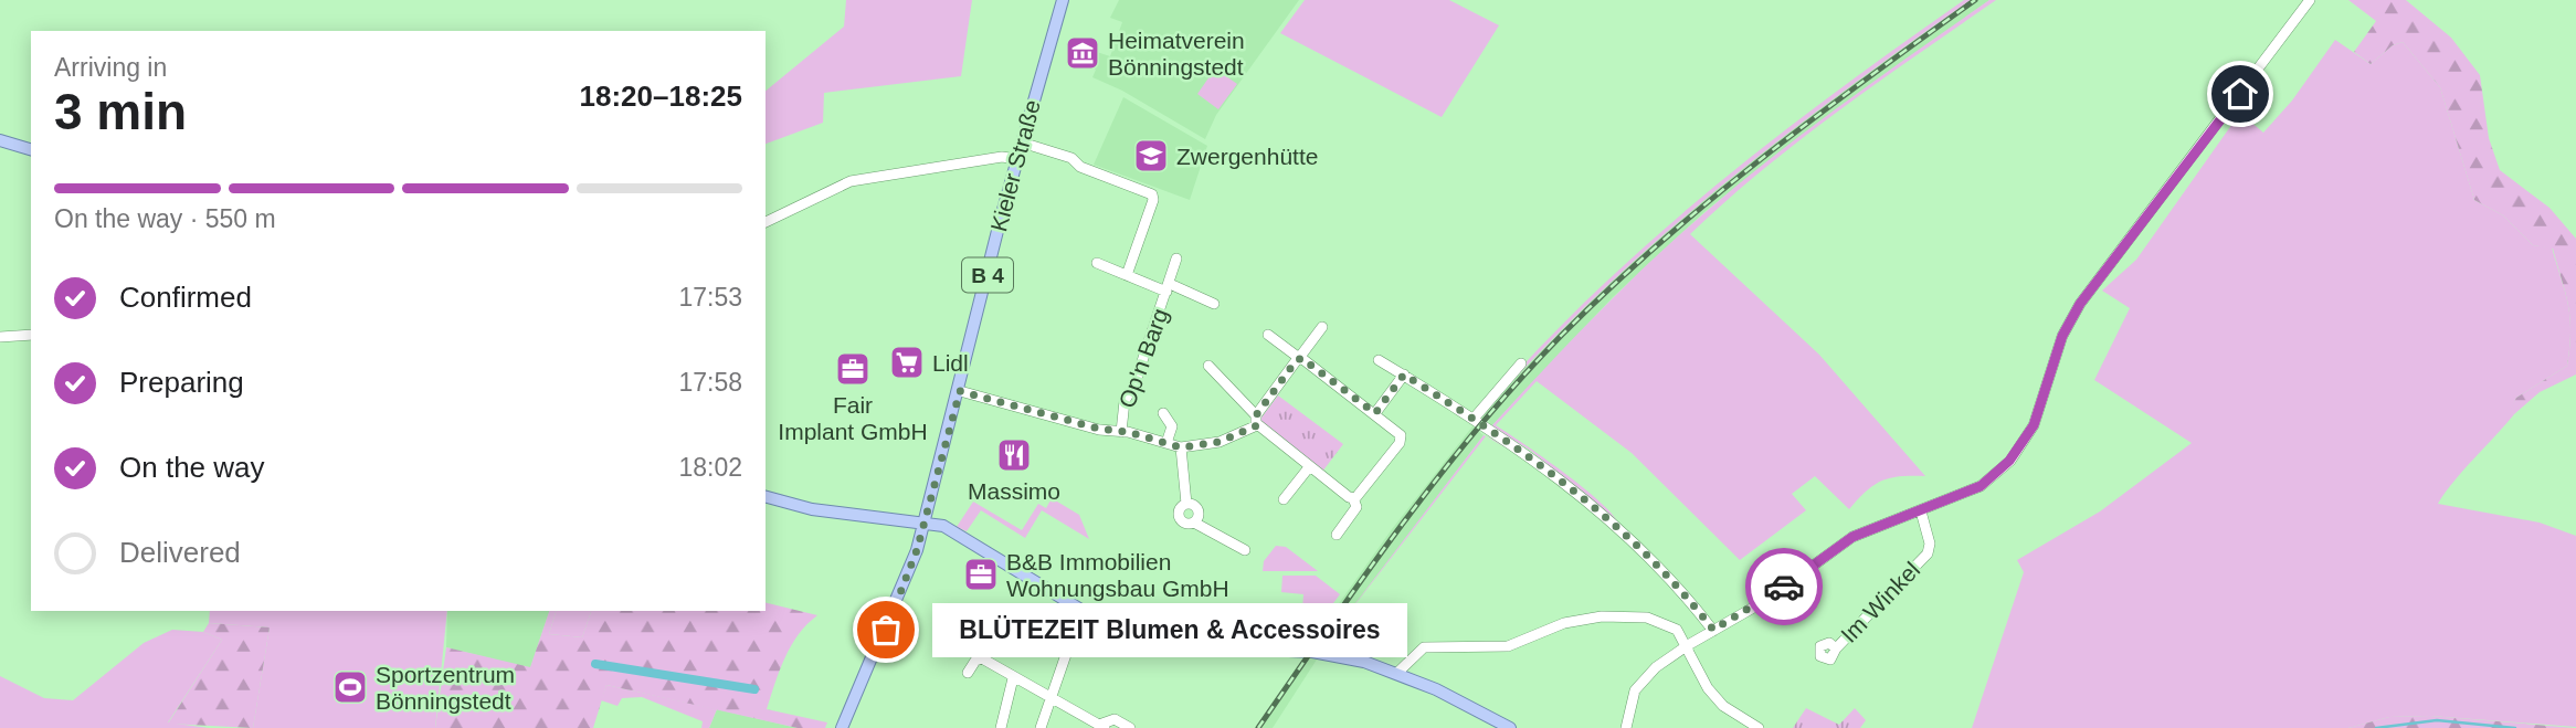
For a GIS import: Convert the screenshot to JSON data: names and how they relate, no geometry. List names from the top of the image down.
{
  "streets": {
    "main road": ["Kieler Straße", "B 4"],
    "street": ["Op'n Barg", "Im Winkel"]
  },
  "places": {
    "museum": ["Heimatverein Bönningstedt"],
    "school or university": ["Zwergenhütte"],
    "supermarket": ["Lidl"],
    "office": ["Fair Implant GmbH", "B&B Immobilien Wohnungsbau GmbH"],
    "restaurant": ["Massimo"],
    "other": ["BLÜTEZEIT Blumen & Accessoires"],
    "sports": ["Sportzentrum Bönningstedt"]
  },
  "page": {
    "heading": ["3 min", "Arriving in", "18:20–18:25"],
    "bar": "On the way · 550 m",
    "list": [
      ["Confirmed", "17:53"],
      ["Preparing", "17:58"],
      ["On the way", "18:02"],
      "Delivered"
    ],
    "bubble": "BLÜTEZEIT Blumen & Accessoires"
  }
}
